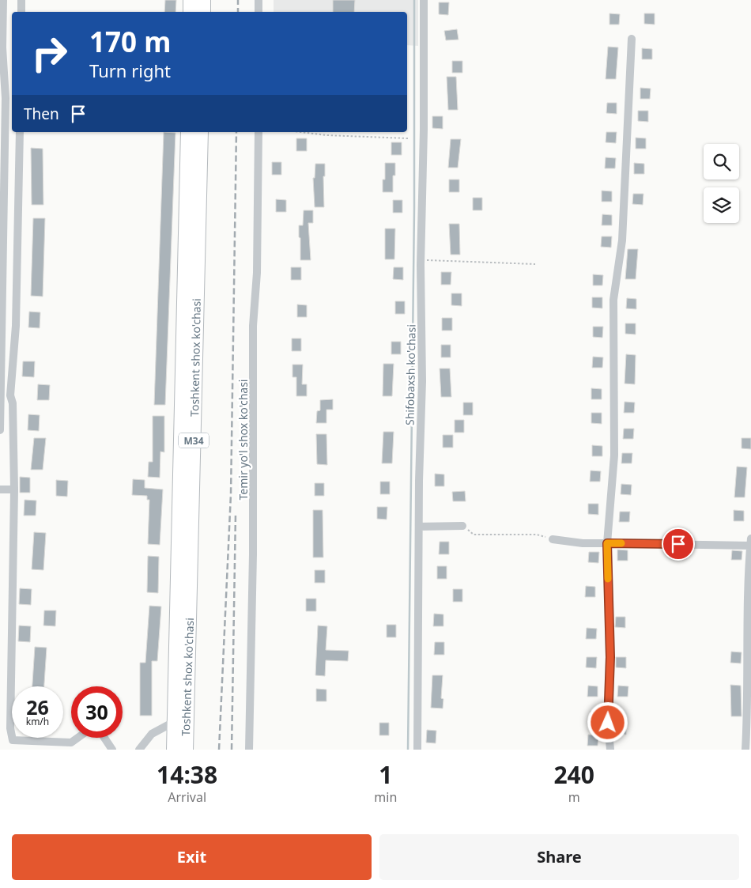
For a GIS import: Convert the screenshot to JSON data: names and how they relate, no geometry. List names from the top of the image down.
{
  "streets": {
    "highway": ["Toshkent shox ko'chasi", "M34"],
    "street": ["Shifobaxsh ko'chasi", "Temir yo'l shox ko'chasi"]
  },
  "page": {
    "turn": ["170 m", "Turn right"],
    "then": "Then",
    "speed": "26 km/h",
    "limit": "30",
    "eta": [
      "14:38",
      "Arrival",
      "1",
      "min",
      "240",
      "m"
    ],
    "buttons": ["Exit", "Share"]
  }
}
